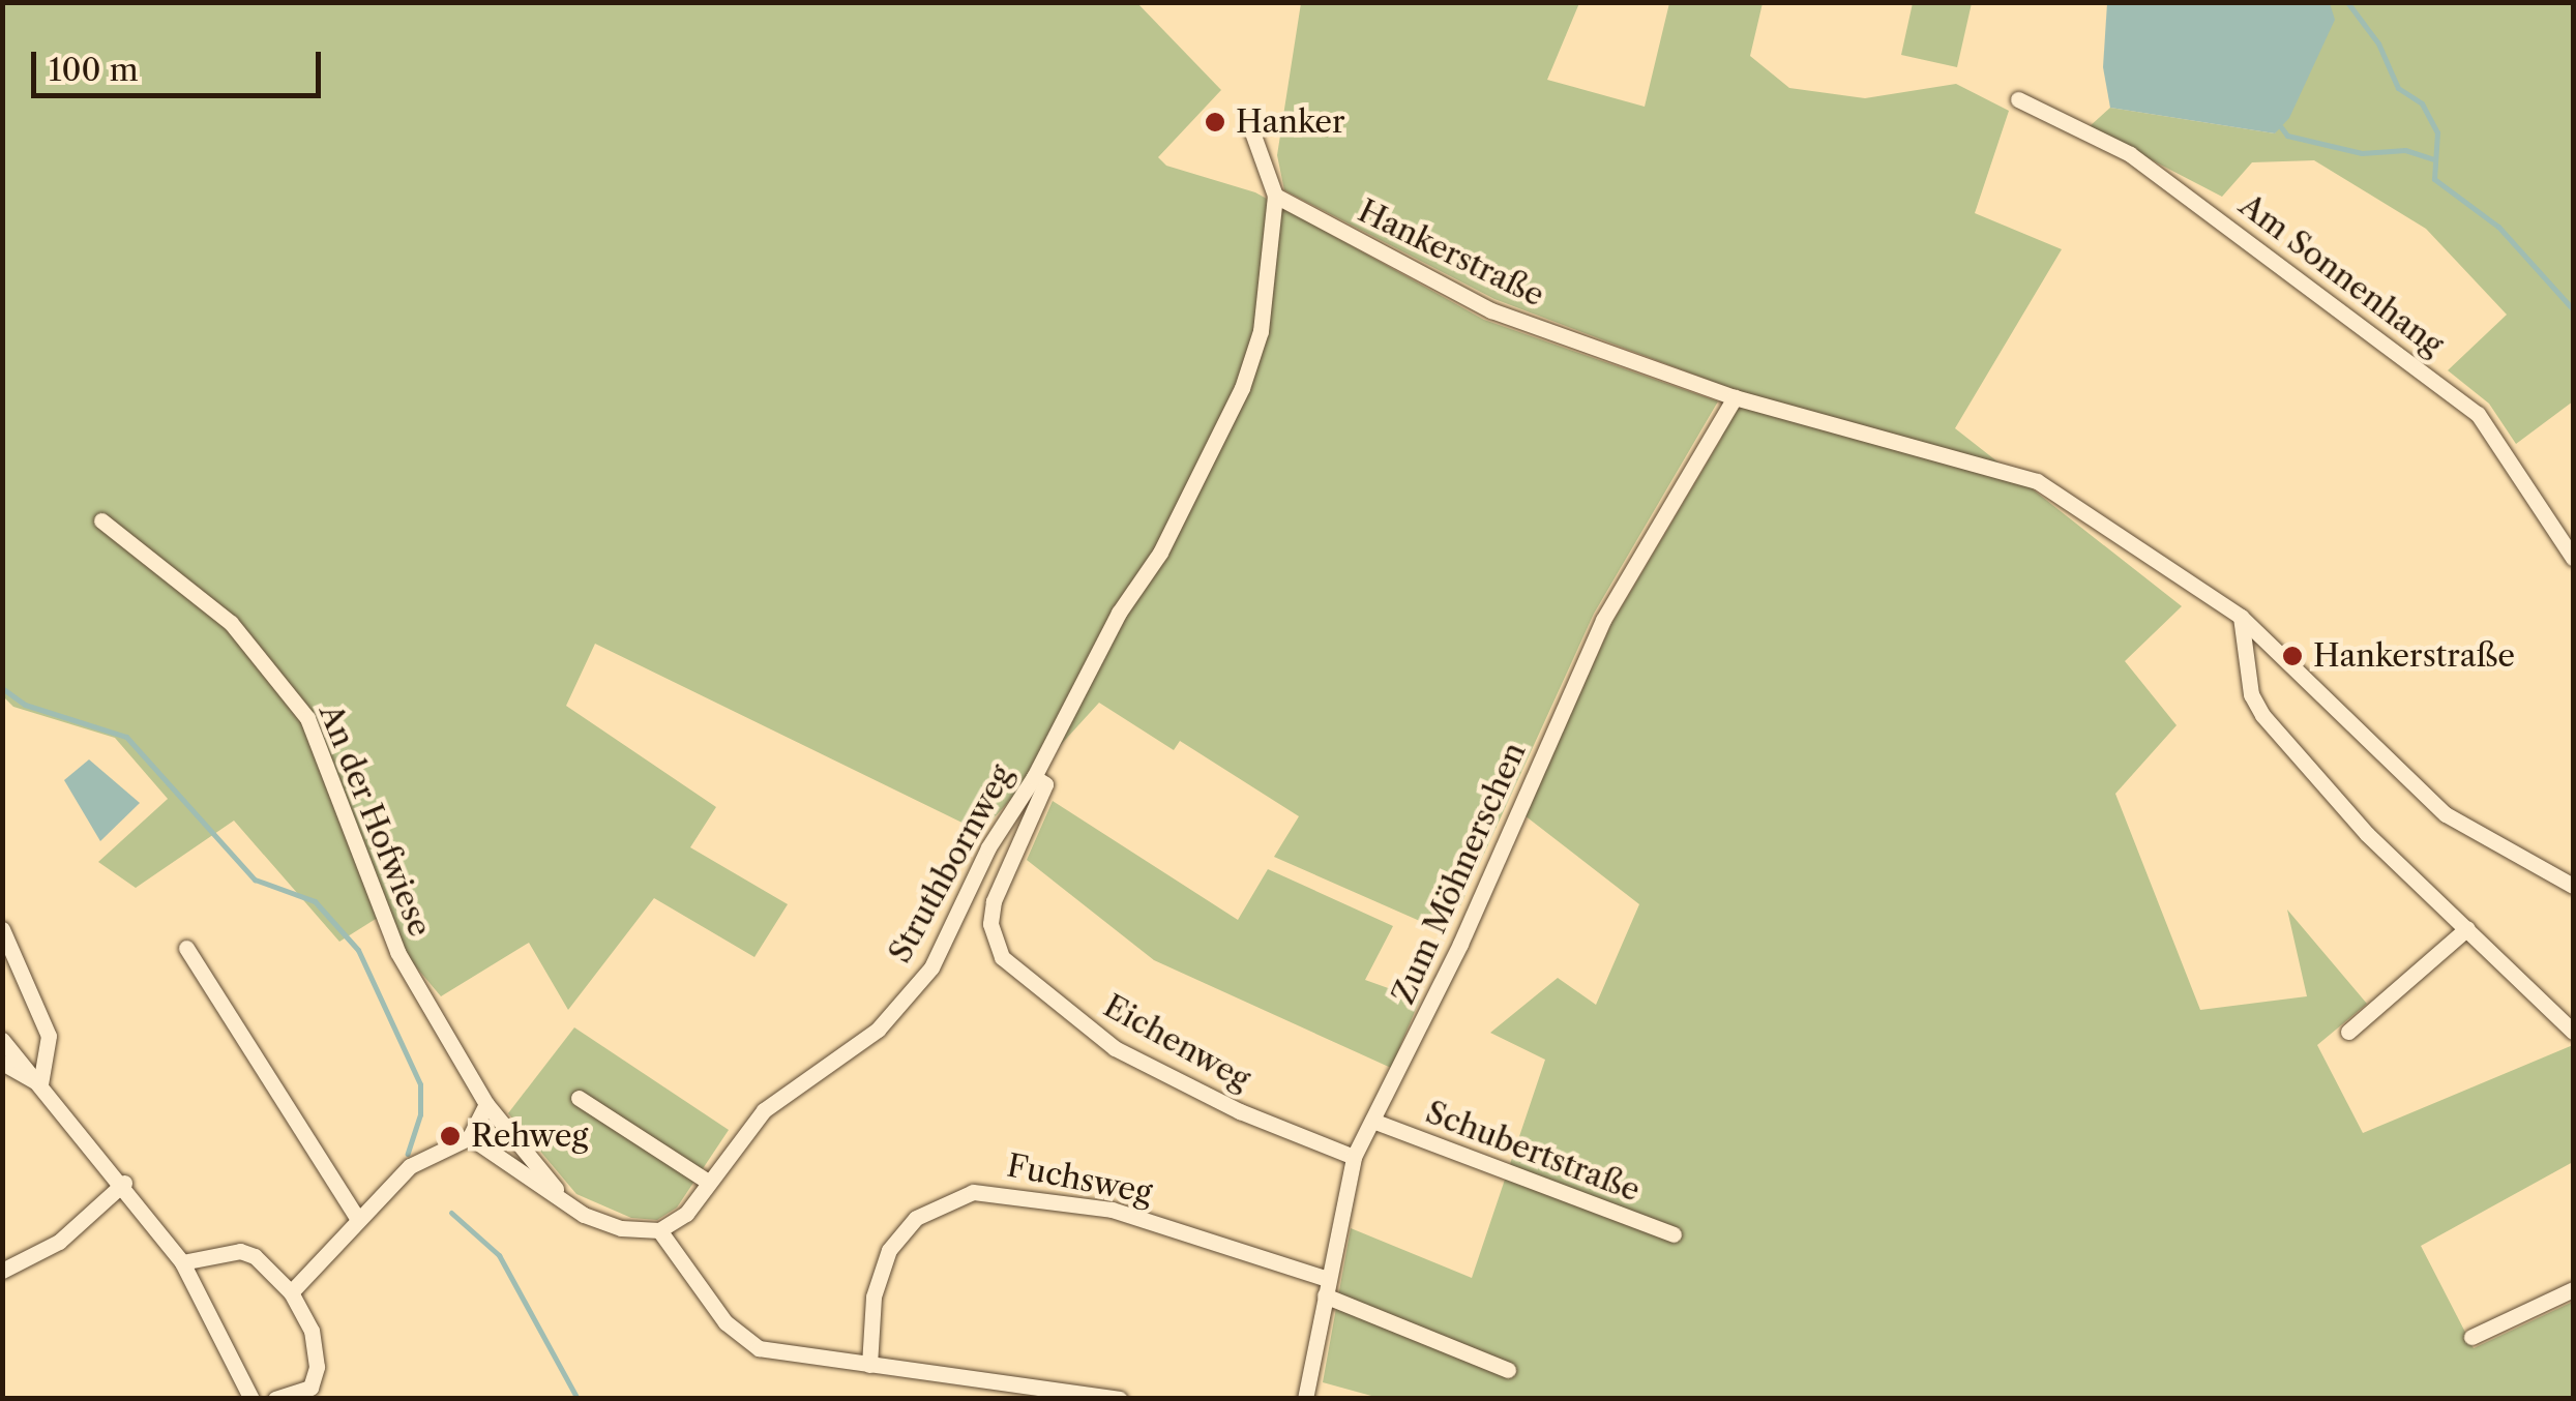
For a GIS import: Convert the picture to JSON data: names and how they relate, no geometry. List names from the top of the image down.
{
  "streets": {
    "street": [
      "Hankerstraße",
      "Am Sonnenhang",
      "An der Hofwiese",
      "Struthbornweg",
      "Zum Möhnerschen",
      "Eichenweg",
      "Schubertstraße",
      "Fuchsweg"
    ]
  },
  "crossings": [
    ["Hankerstraße", "Struthbornweg"],
    ["Hankerstraße", "Zum Möhnerschen"],
    ["Struthbornweg", "Eichenweg"],
    ["Zum Möhnerschen", "Eichenweg"],
    ["Zum Möhnerschen", "Schubertstraße"],
    ["Zum Möhnerschen", "Fuchsweg"]
  ],
  "places": ["Hanker", "Hankerstraße", "Rehweg"],
  "scale_bar": "100 m"
}
